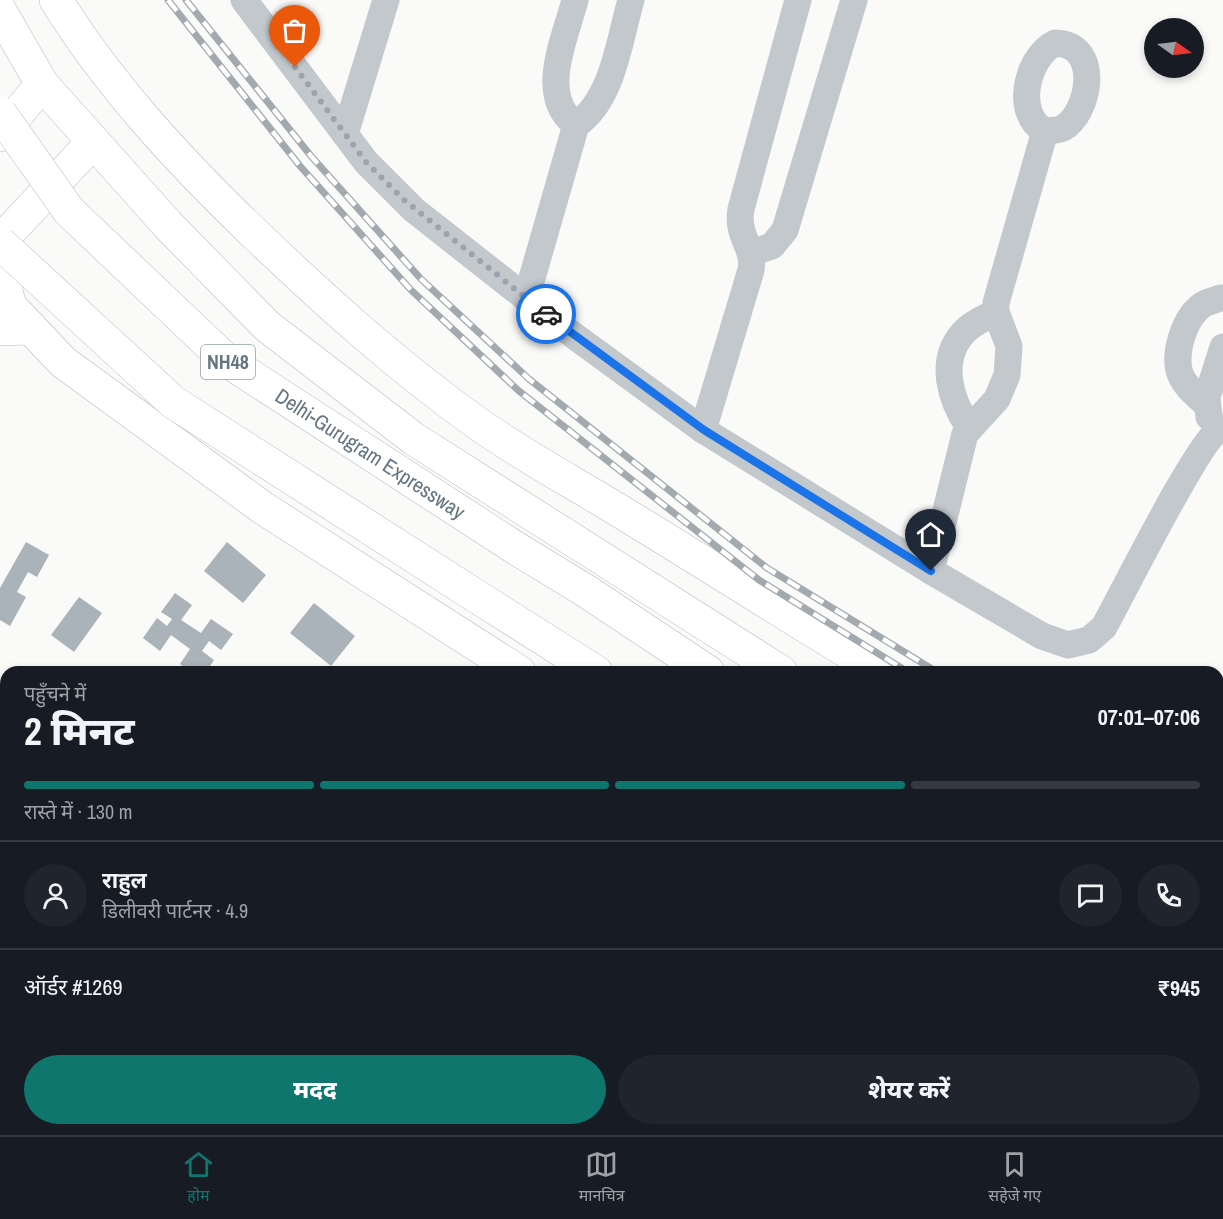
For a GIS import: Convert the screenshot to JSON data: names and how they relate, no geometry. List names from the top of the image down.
{
  "streets": {
    "main road": ["NH48", "Delhi-Gurugram Expressway"]
  },
  "north": "right",
  "page": {
    "heading": ["2 मिनट", "पहुँचने में", "07:01–07:06"],
    "panel": [
      "राहुल",
      "डिलीवरी पार्टनर · 4.9",
      "ऑर्डर #1269",
      "₹945"
    ],
    "bar": "रास्ते में · 130 m",
    "buttons": ["मदद", "शेयर करें"],
    "tabs": ["होम", "मानचित्र", "सहेजे गए"]
  }
}
